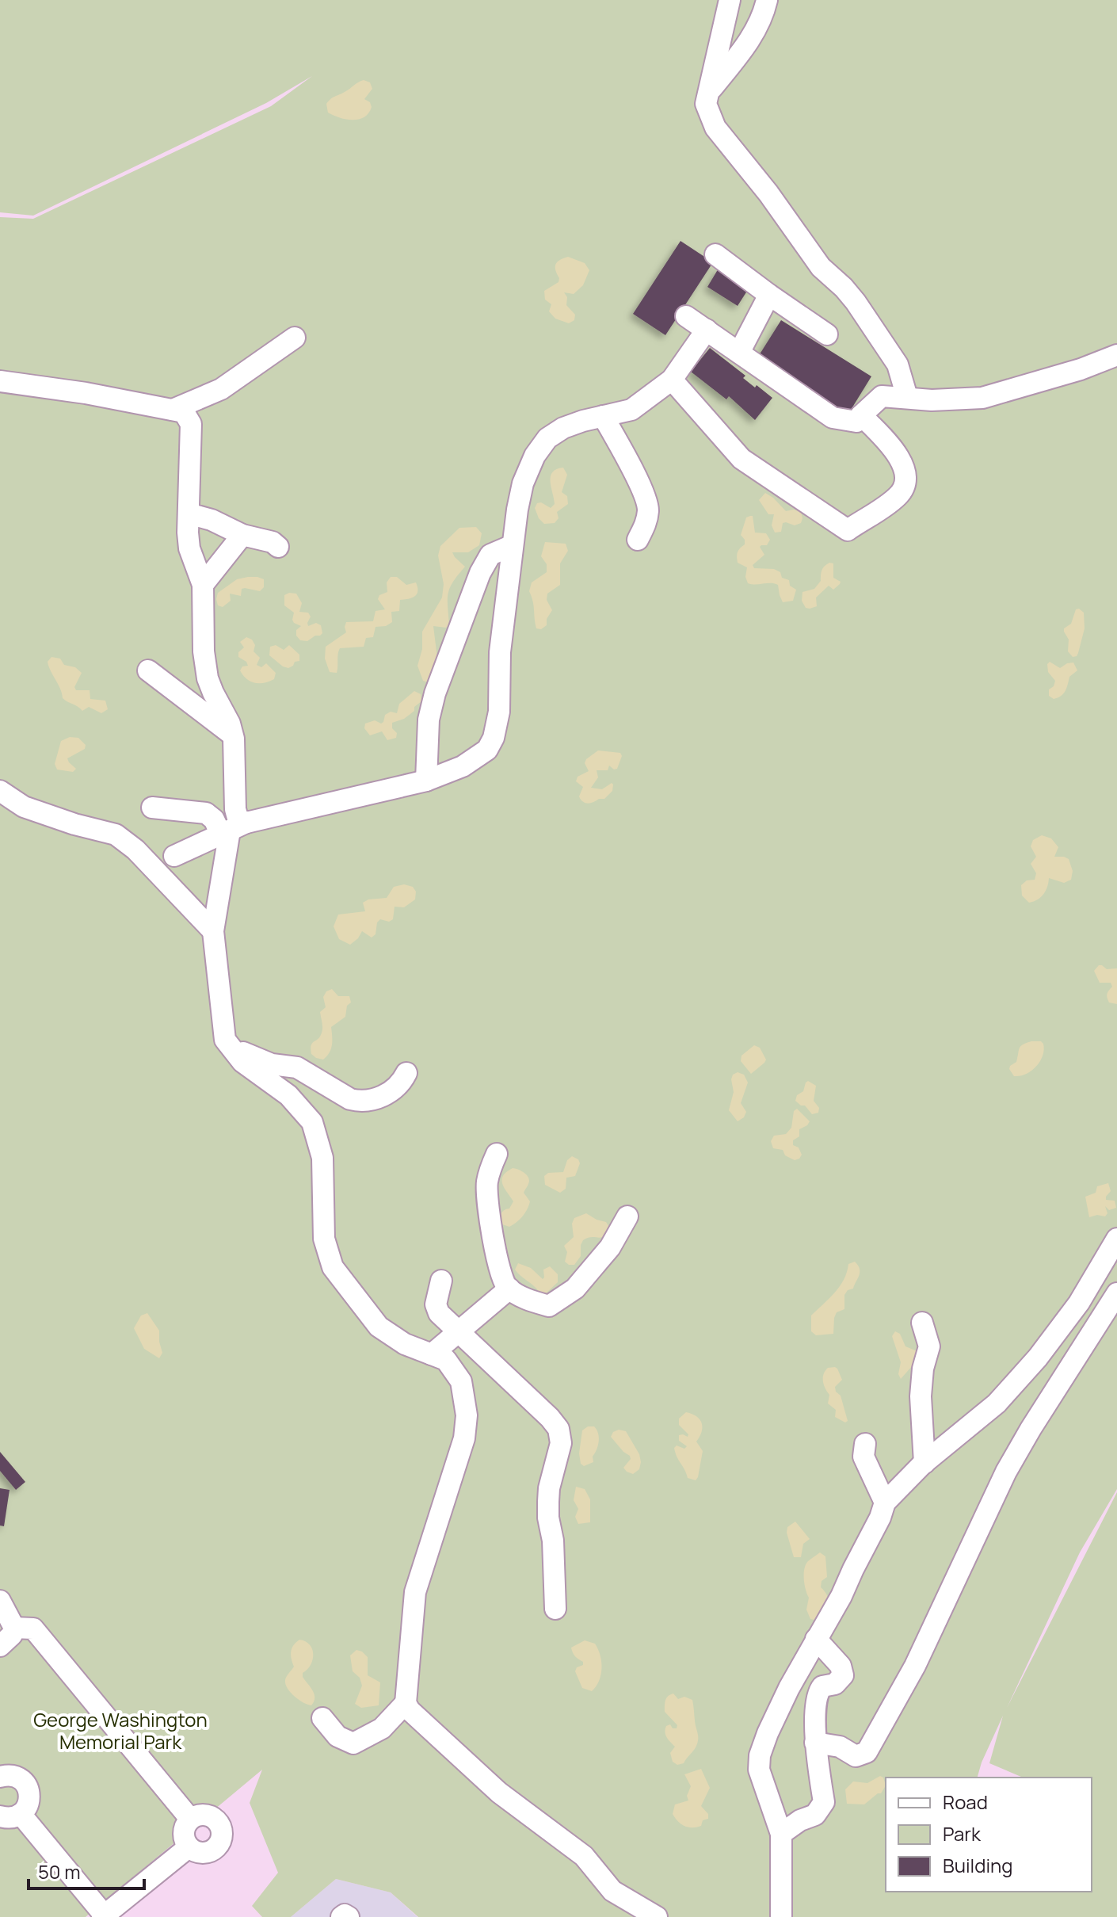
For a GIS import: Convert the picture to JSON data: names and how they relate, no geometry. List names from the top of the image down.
{
  "parks": ["George Washington Memorial Park"],
  "legend": ["Road", "Park", "Building"],
  "scale_bar": "50 m"
}
